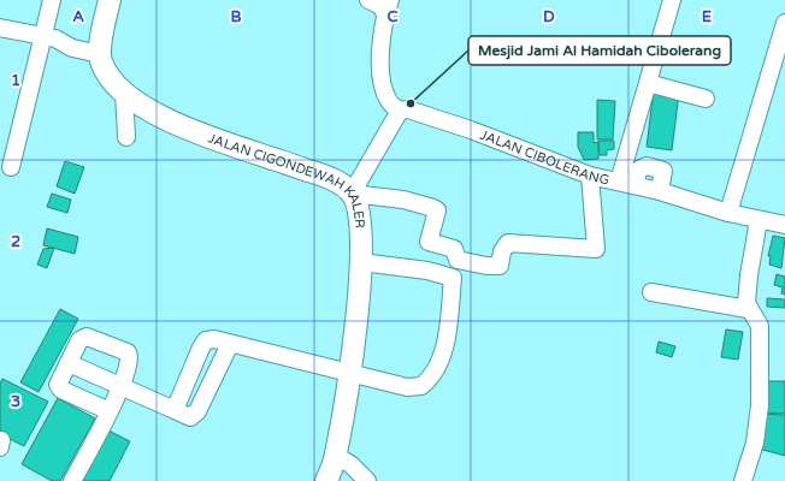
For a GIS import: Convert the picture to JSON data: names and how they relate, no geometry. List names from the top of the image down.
{
  "streets": {
    "main road": ["JALAN CIGONDEWAH KALER"],
    "street": ["JALAN CIBOLERANG"]
  },
  "places": ["Mesjid Jami Al Hamidah Cibolerang"],
  "grid": {
    "columns": [
      "A",
      "B",
      "C",
      "D",
      "E"
    ],
    "rows": ["1", "2", "3"]
  }
}
